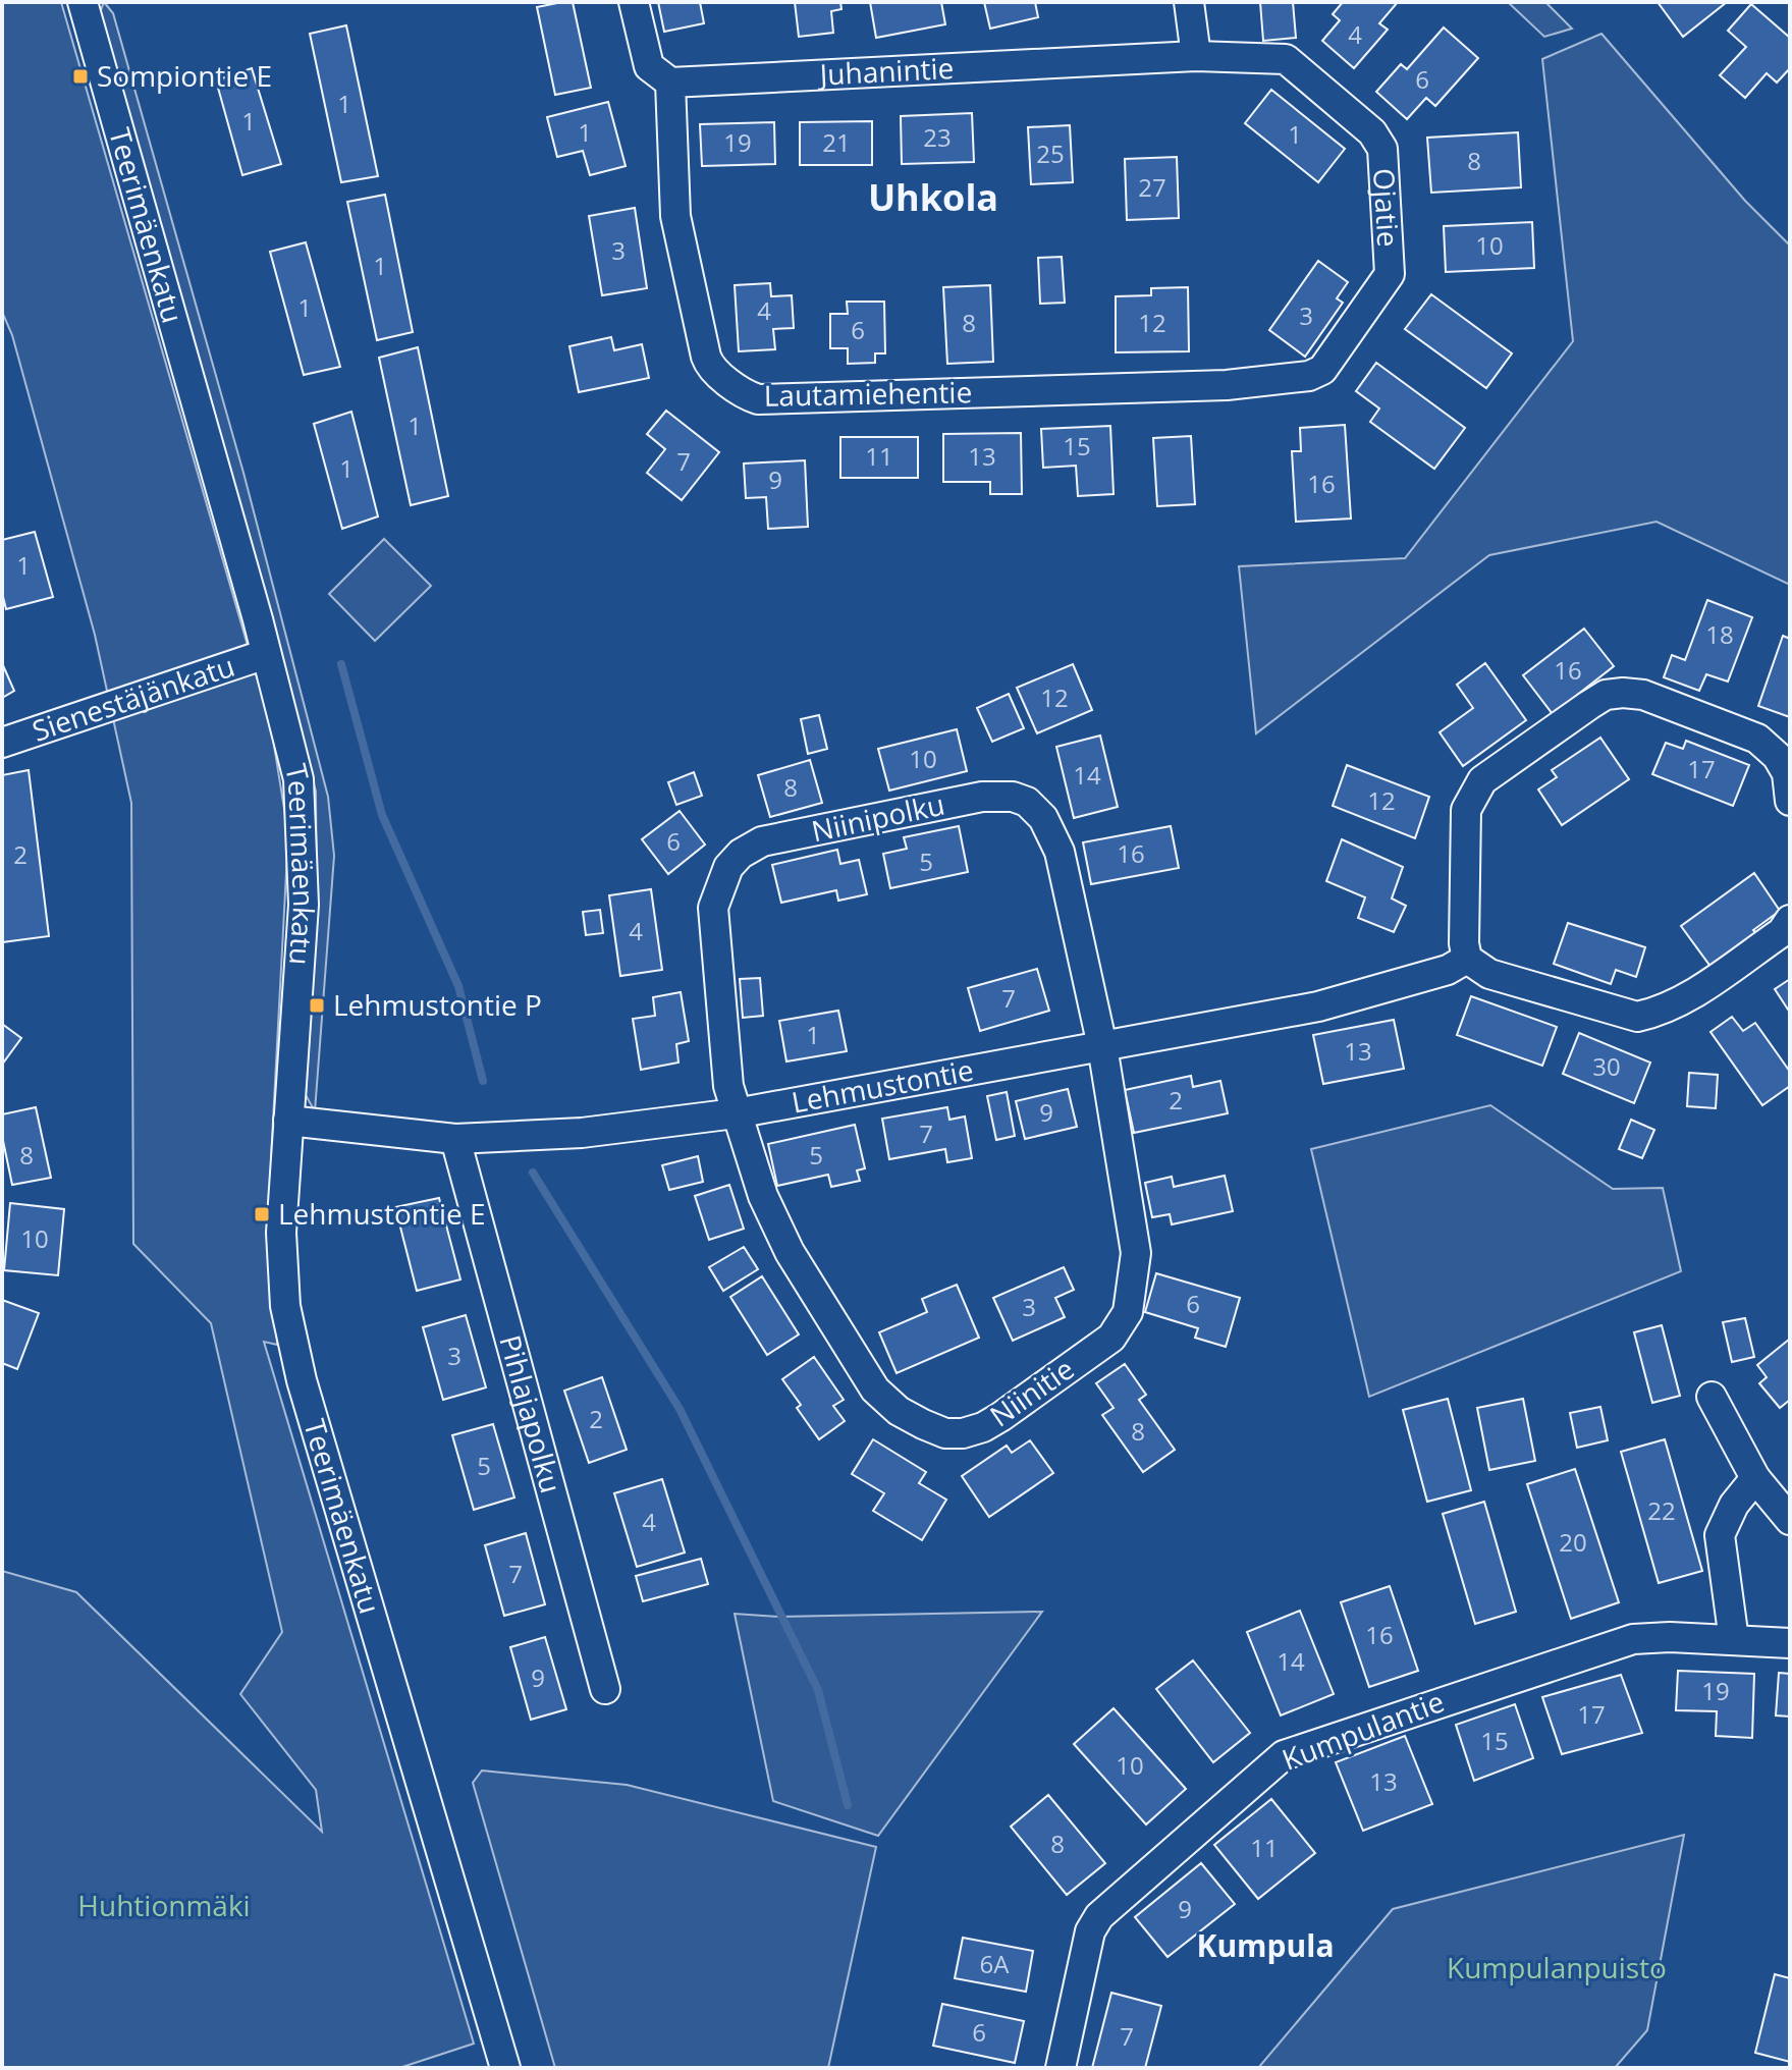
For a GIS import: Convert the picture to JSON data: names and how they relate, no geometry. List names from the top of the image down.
{
  "streets": {
    "street": [
      "Juhanintie",
      "Ojatie",
      "Teerimäenkatu",
      "Lautamiehentie",
      "Sienestäjänkatu",
      "Niinipolku",
      "Lehmustontie",
      "Niinitie",
      "Pihlajapolku",
      "Kumpulantie"
    ]
  },
  "crossings": [
    ["Juhanintie", "Ojatie"],
    ["Juhanintie", "Lautamiehentie"],
    ["Ojatie", "Lautamiehentie"],
    ["Teerimäenkatu", "Sienestäjänkatu"],
    ["Teerimäenkatu", "Lehmustontie"],
    ["Niinipolku", "Lehmustontie"],
    ["Niinipolku", "Niinitie"],
    ["Lehmustontie", "Niinitie"],
    ["Lehmustontie", "Pihlajapolku"]
  ],
  "districts": ["Uhkola", "Kumpula"],
  "parks": ["Huhtionmäki", "Kumpulanpuisto"],
  "places": {
    "transit": ["Sompiontie E", "Lehmustontie P", "Lehmustontie E"]
  },
  "house_numbers": [
    "4",
    "6",
    "1",
    "1",
    "1",
    "1",
    "23",
    "19",
    "21",
    "25",
    "8",
    "27",
    "10",
    "3",
    "1",
    "1",
    "4",
    "3",
    "8",
    "12",
    "6",
    "1",
    "15",
    "11",
    "13",
    "7",
    "1",
    "9",
    "16",
    "1",
    "18",
    "16",
    "12",
    "10",
    "17",
    "14",
    "8",
    "12",
    "6",
    "16",
    "2",
    "5",
    "4",
    "7",
    "1",
    "13",
    "30",
    "2",
    "9",
    "7",
    "8",
    "5",
    "10",
    "6",
    "3",
    "3",
    "2",
    "8",
    "5",
    "22",
    "4",
    "20",
    "7",
    "16",
    "14",
    "9",
    "19",
    "17",
    "15",
    "10",
    "13",
    "8",
    "11",
    "9",
    "6A",
    "6",
    "7"
  ]
}
